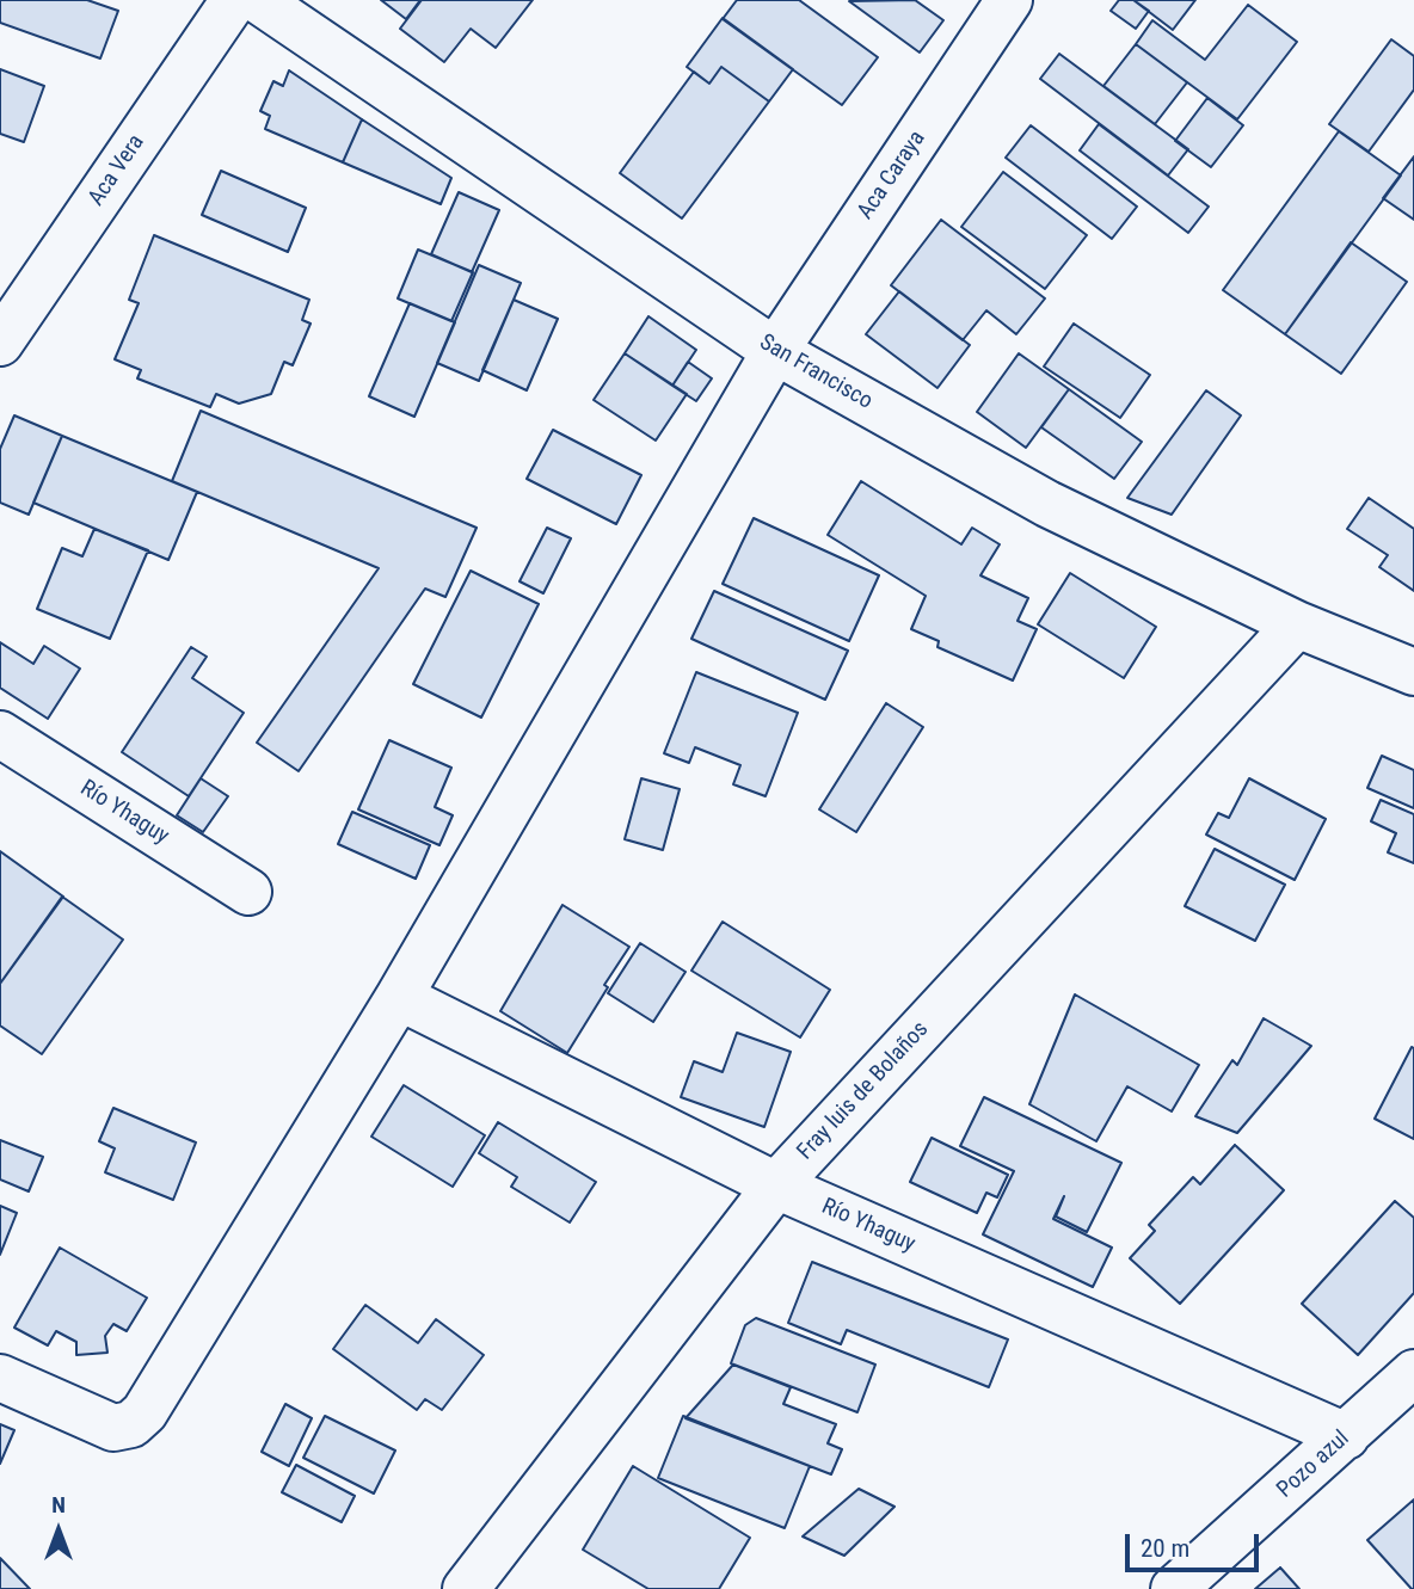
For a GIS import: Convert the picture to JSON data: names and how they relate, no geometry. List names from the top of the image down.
{
  "streets": {
    "street": [
      "Aca Vera",
      "Aca Caraya",
      "San Francisco",
      "Río Yhaguy",
      "Fray luis de Bolaños",
      "Pozo azul"
    ]
  },
  "crossings": [
    ["Aca Caraya", "San Francisco"],
    ["Aca Caraya", "Río Yhaguy"],
    ["San Francisco", "Fray luis de Bolaños"],
    ["Río Yhaguy", "Fray luis de Bolaños"],
    ["Río Yhaguy", "Pozo azul"]
  ],
  "scale_bar": "20 m",
  "north": "top"
}
